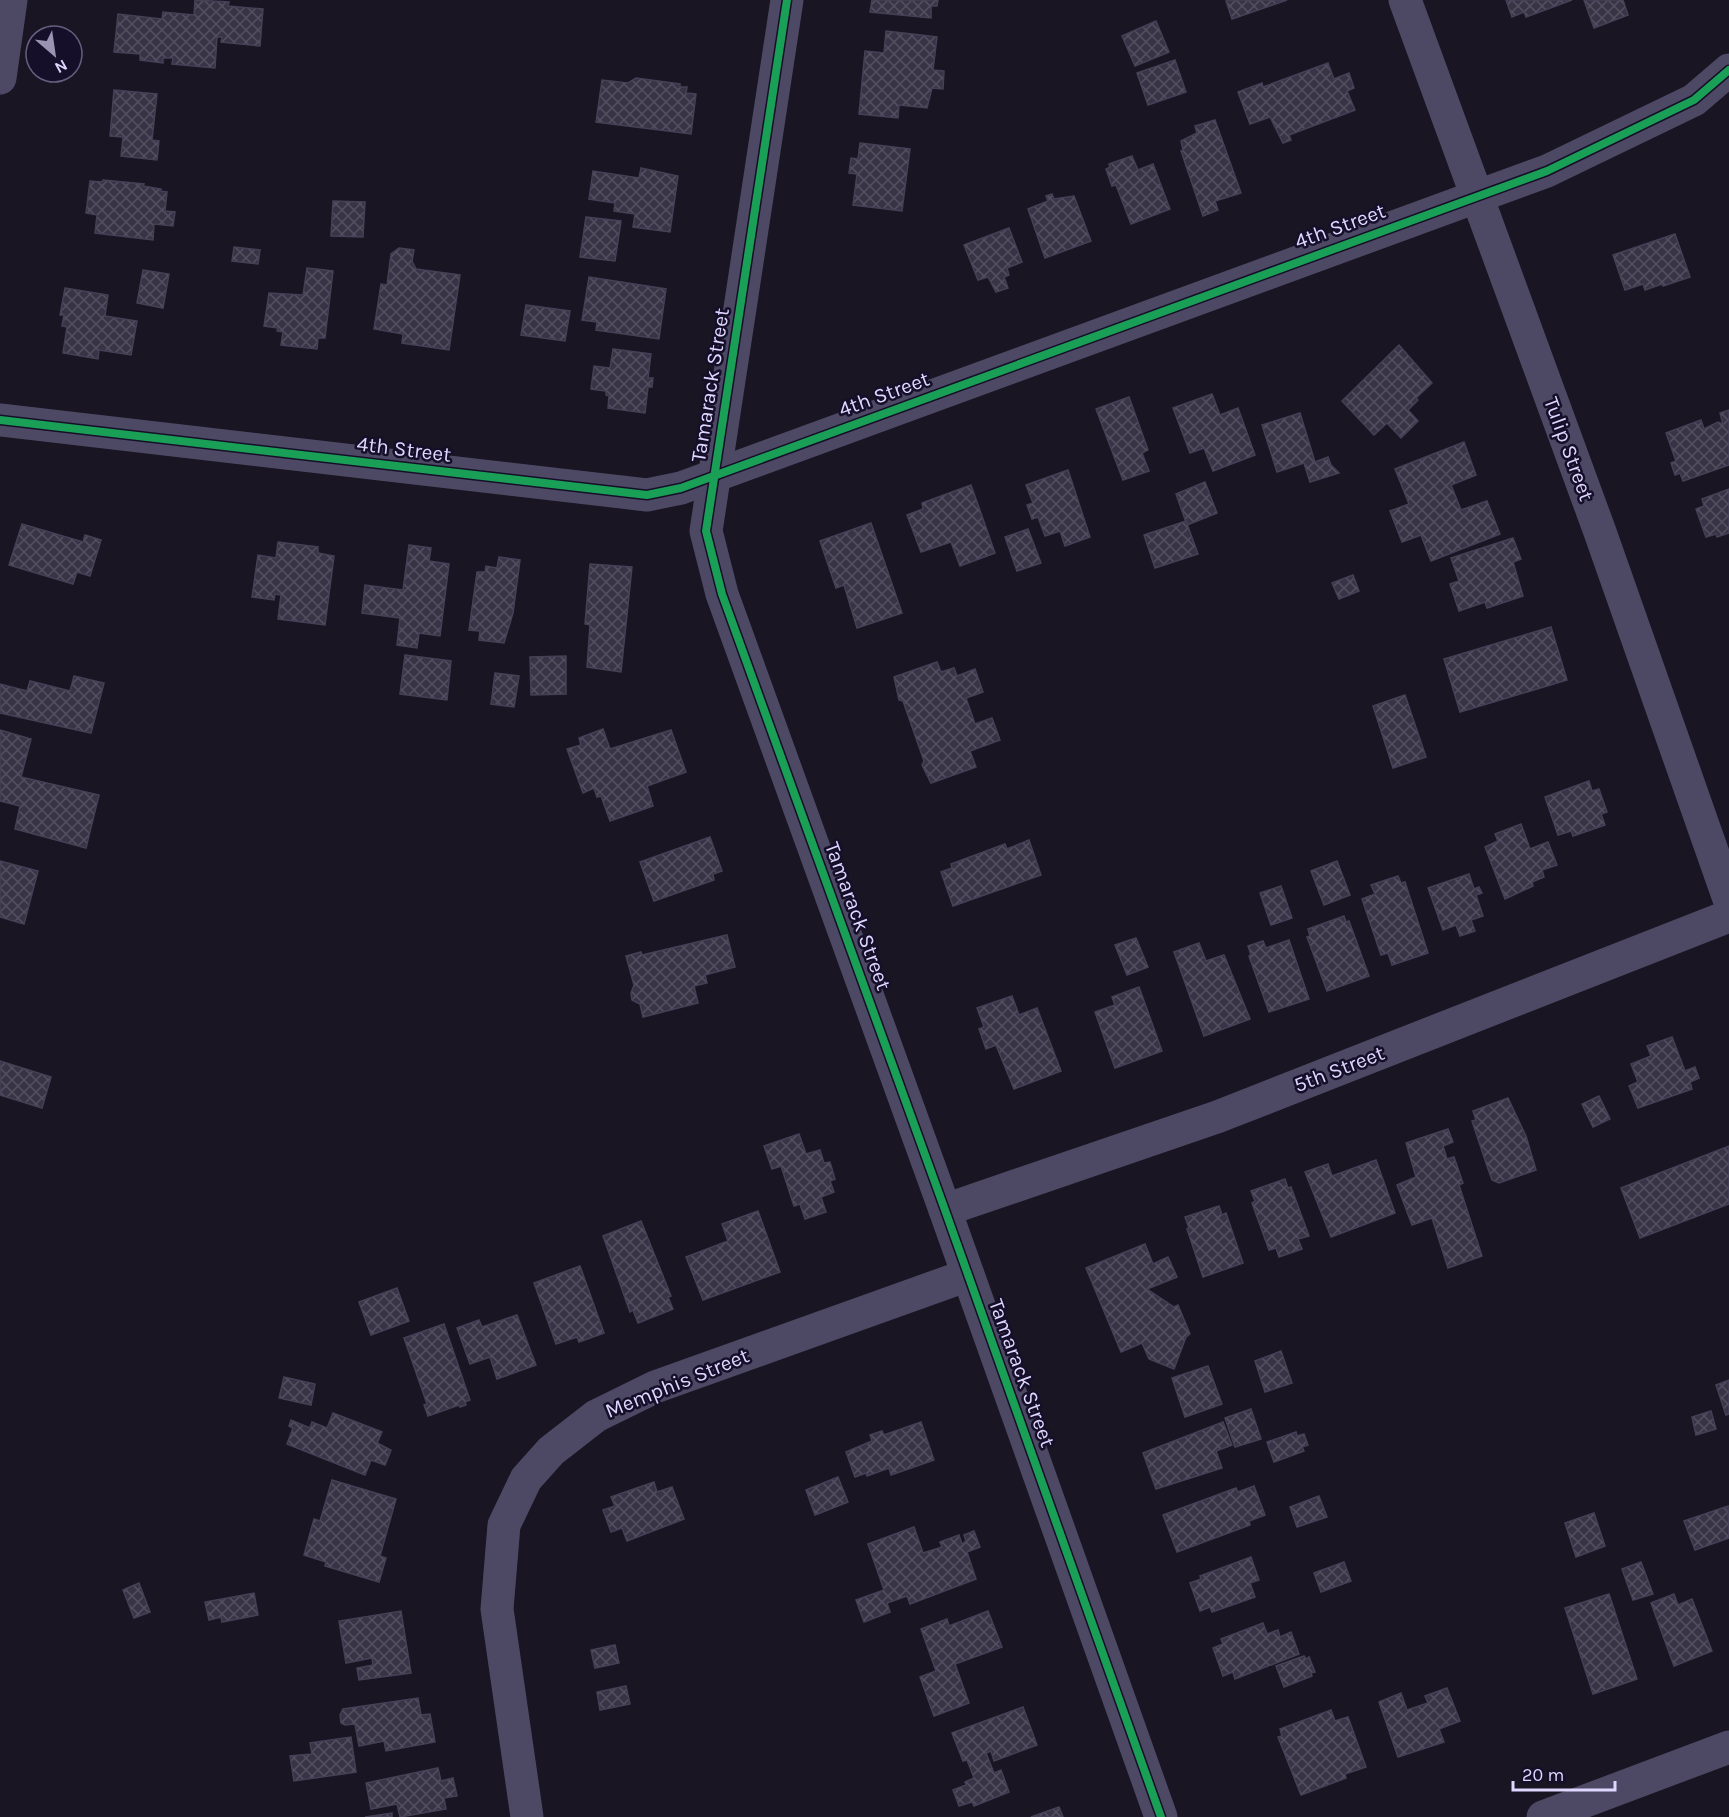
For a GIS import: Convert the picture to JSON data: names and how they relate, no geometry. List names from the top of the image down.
{
  "streets": {
    "street": [
      "4th Street",
      "Tamarack Street",
      "Tulip Street",
      "5th Street",
      "Memphis Street"
    ]
  },
  "crossings": [
    ["4th Street", "Tamarack Street"],
    ["4th Street", "Tulip Street"],
    ["Tamarack Street", "5th Street"],
    ["Tamarack Street", "Memphis Street"]
  ],
  "scale_bar": "20 m",
  "north": "bottom right"
}
